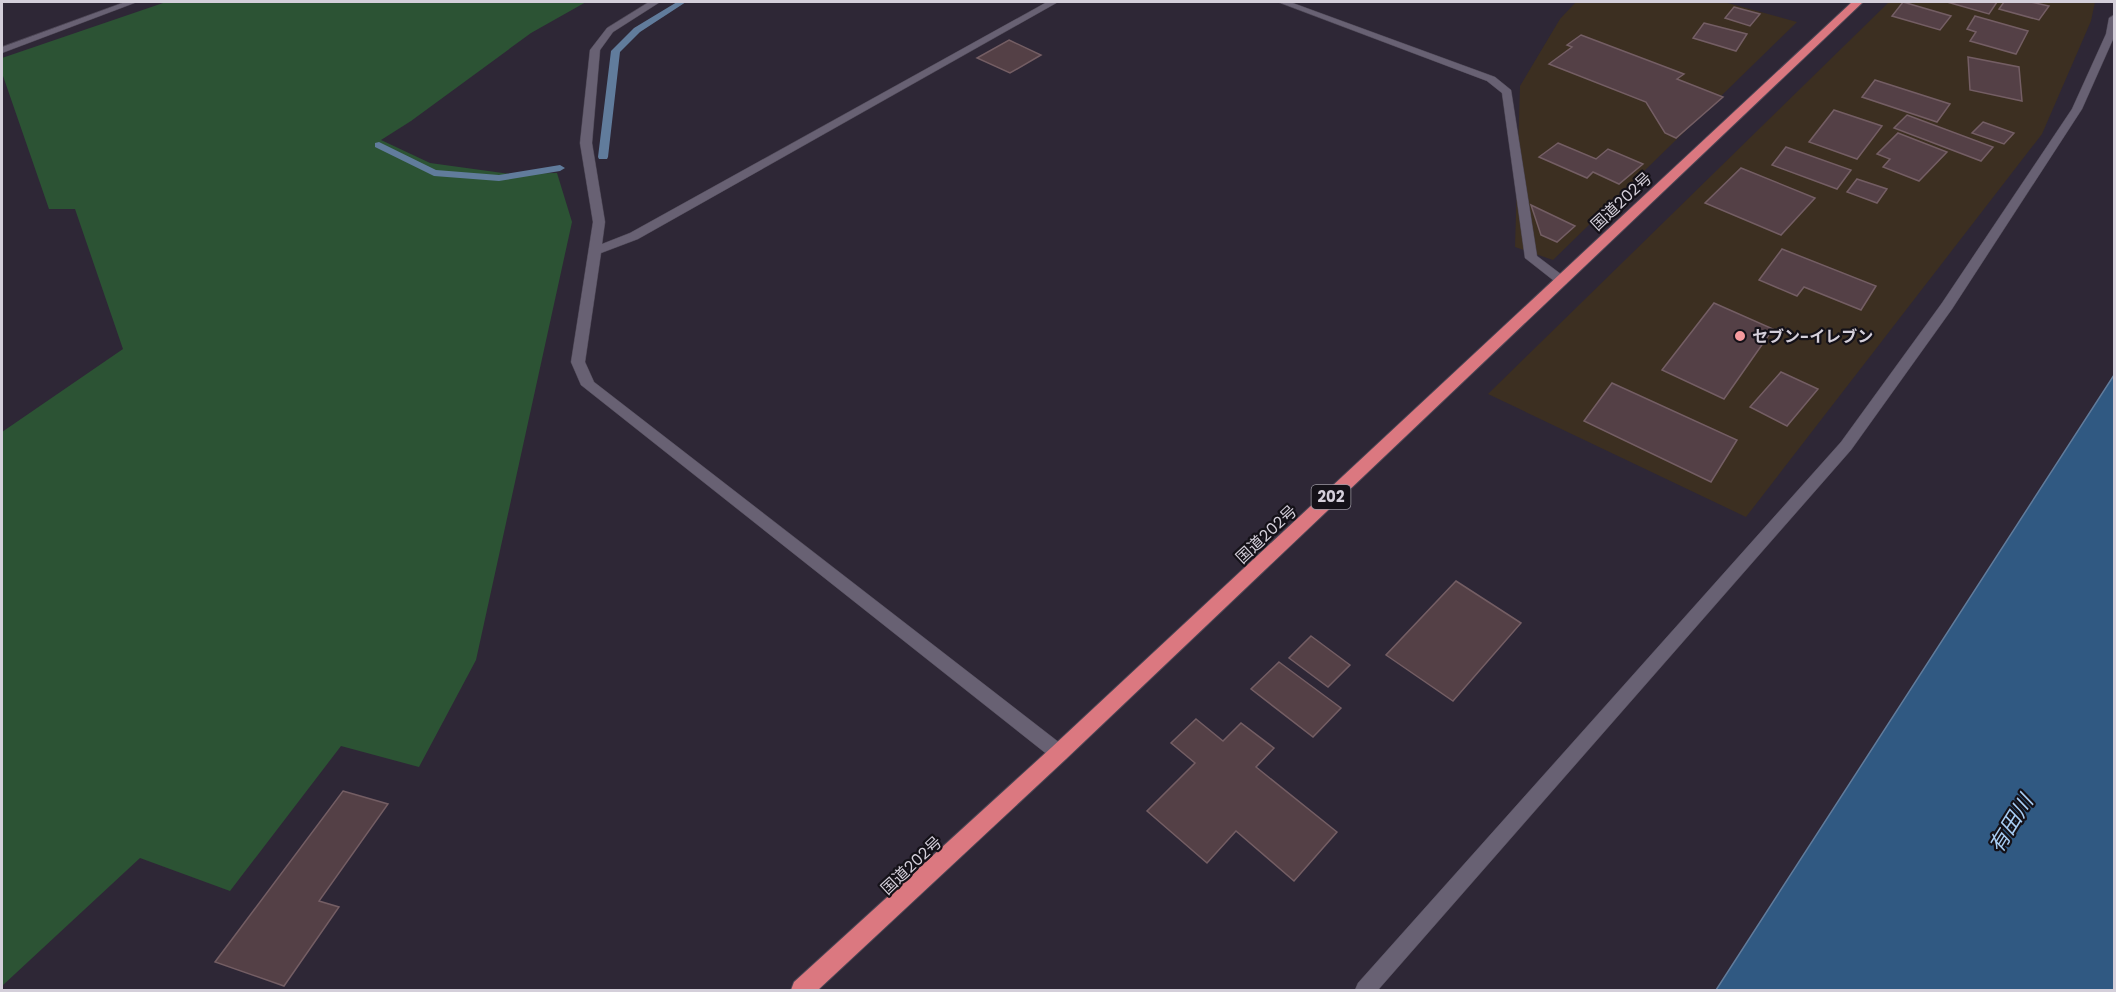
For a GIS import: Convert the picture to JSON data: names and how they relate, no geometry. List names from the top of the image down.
{
  "streets": {
    "highway": ["国道202号", "202"]
  },
  "water": ["有田川"],
  "places": ["セブン-イレブン"]
}
